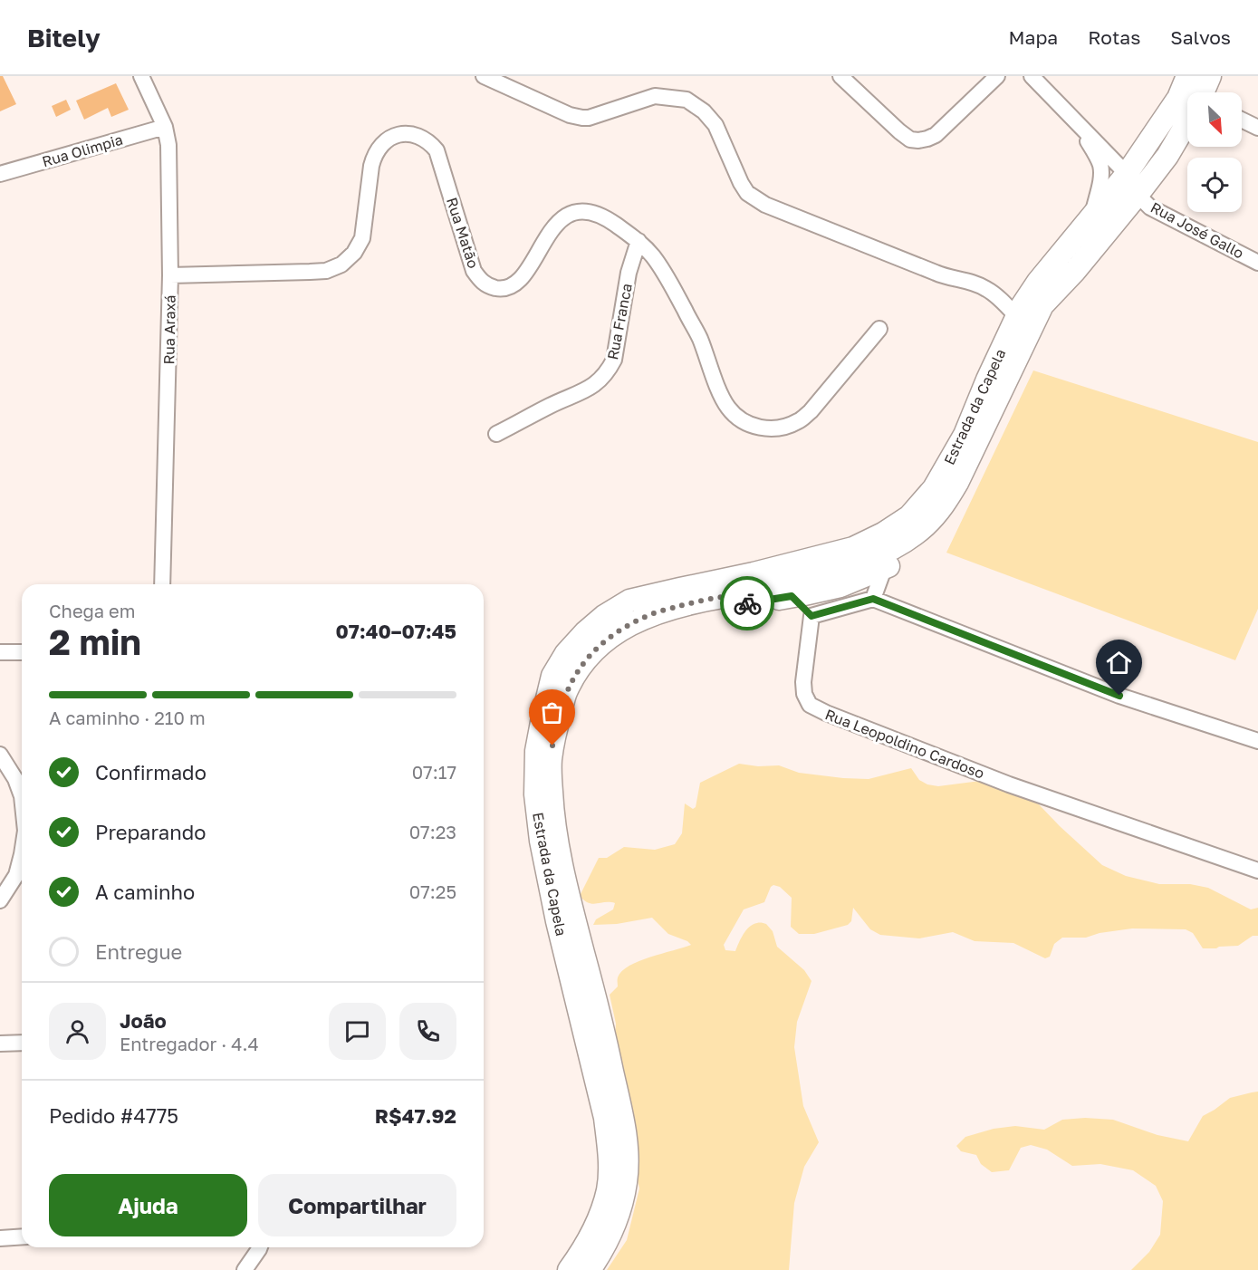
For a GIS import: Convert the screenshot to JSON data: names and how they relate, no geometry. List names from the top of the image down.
{
  "streets": {
    "main road": ["Estrada da Capela"],
    "street": [
      "Rua Olimpia",
      "Rua José Gallo",
      "Rua Matão",
      "Rua Franca",
      "Rua Araxá",
      "Rua Leopoldino Cardoso"
    ]
  },
  "crossings": [
    ["Rua Olimpia", "Rua Araxá"],
    ["Rua José Gallo", "Estrada da Capela"],
    ["Rua Matão", "Rua Franca"],
    ["Rua Matão", "Rua Araxá"]
  ],
  "north": "bottom right",
  "page": {
    "header": "Bitely",
    "nav": ["Mapa", "Rotas", "Salvos"],
    "heading": ["2 min", "Chega em", "07:40–07:45"],
    "panel": [
      "João",
      "Entregador · 4.4",
      "Pedido #4775",
      "R$47.92"
    ],
    "bar": "A caminho · 210 m",
    "list": [
      ["Confirmado", "07:17"],
      ["Preparando", "07:23"],
      ["A caminho", "07:25"],
      "Entregue"
    ],
    "buttons": ["Ajuda", "Compartilhar"]
  }
}
